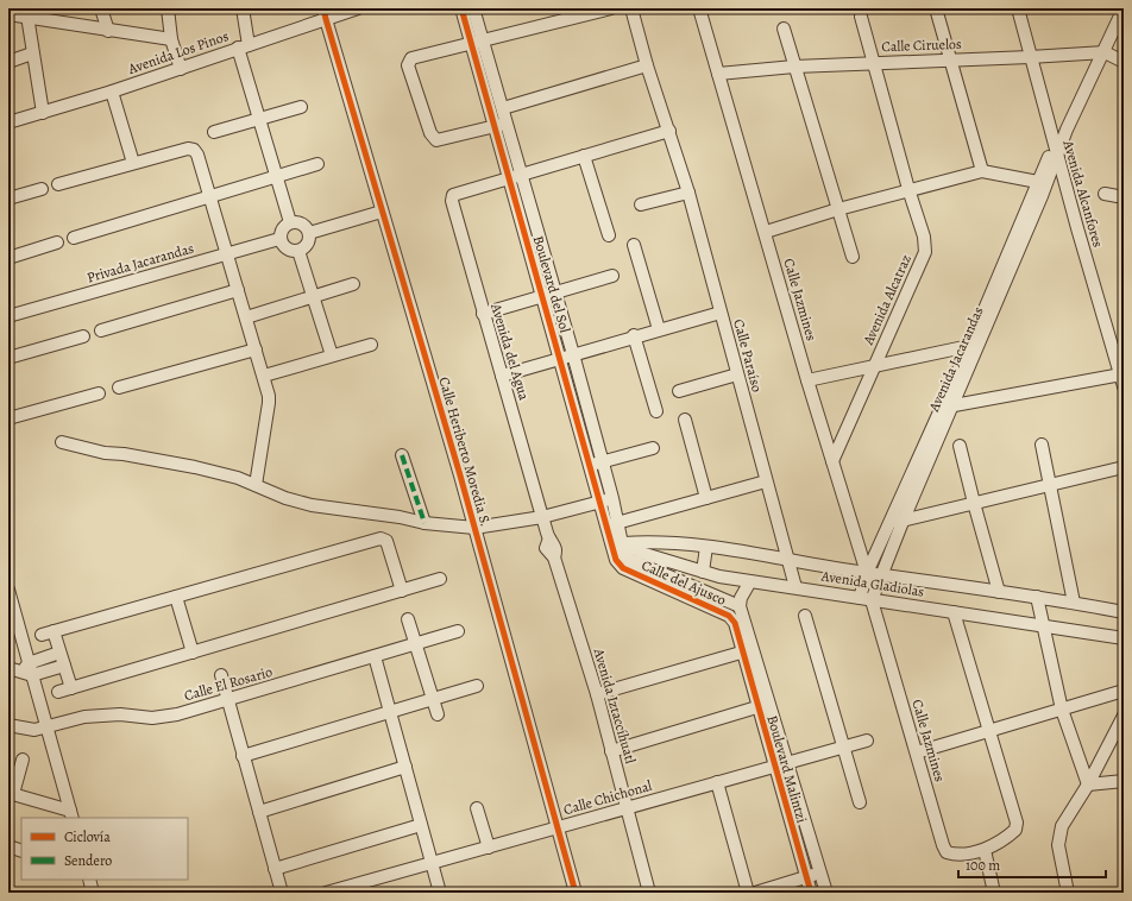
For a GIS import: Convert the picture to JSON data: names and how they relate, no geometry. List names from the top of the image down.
{
  "streets": {
    "street": [
      "Calle Ciruelos",
      "Avenida Los Pinos",
      "Avenida Alcanfores",
      "Privada Jacarandas",
      "Boulevard del Sol",
      "Calle Jazmines",
      "Avenida Alcatraz",
      "Avenida del Agua",
      "Calle Paraíso",
      "Avenida Jacarandas",
      "Calle Heriberto Moredia S.",
      "Calle del Ajusco",
      "Avenida Gladiolas",
      "Calle El Rosario",
      "Avenida Iztaccíhuatl",
      "Boulevard Malintzi",
      "Calle Chichonal"
    ]
  },
  "crossings": [
    ["Calle Ciruelos", "Avenida Alcanfores"],
    ["Calle Ciruelos", "Calle Jazmines"],
    ["Calle Ciruelos", "Avenida Alcatraz"],
    ["Calle Ciruelos", "Avenida Jacarandas"],
    ["Avenida Los Pinos", "Calle Heriberto Moredia S."],
    ["Avenida Alcanfores", "Avenida Jacarandas"],
    ["Boulevard del Sol", "Avenida del Agua"],
    ["Boulevard del Sol", "Calle del Ajusco"],
    ["Boulevard del Sol", "Avenida Gladiolas"],
    ["Calle Jazmines", "Avenida Alcatraz"],
    ["Calle Jazmines", "Avenida Jacarandas"],
    ["Calle Jazmines", "Avenida Gladiolas"],
    ["Avenida del Agua", "Avenida Iztaccíhuatl"],
    ["Calle Paraíso", "Avenida Gladiolas"],
    ["Avenida Jacarandas", "Avenida Gladiolas"],
    ["Calle Heriberto Moredia S.", "Calle Chichonal"],
    ["Calle del Ajusco", "Avenida Gladiolas"],
    ["Calle del Ajusco", "Boulevard Malintzi"],
    ["Avenida Iztaccíhuatl", "Calle Chichonal"],
    ["Boulevard Malintzi", "Calle Chichonal"]
  ],
  "legend": ["Ciclovía", "Sendero"],
  "scale_bar": "100 m"
}
